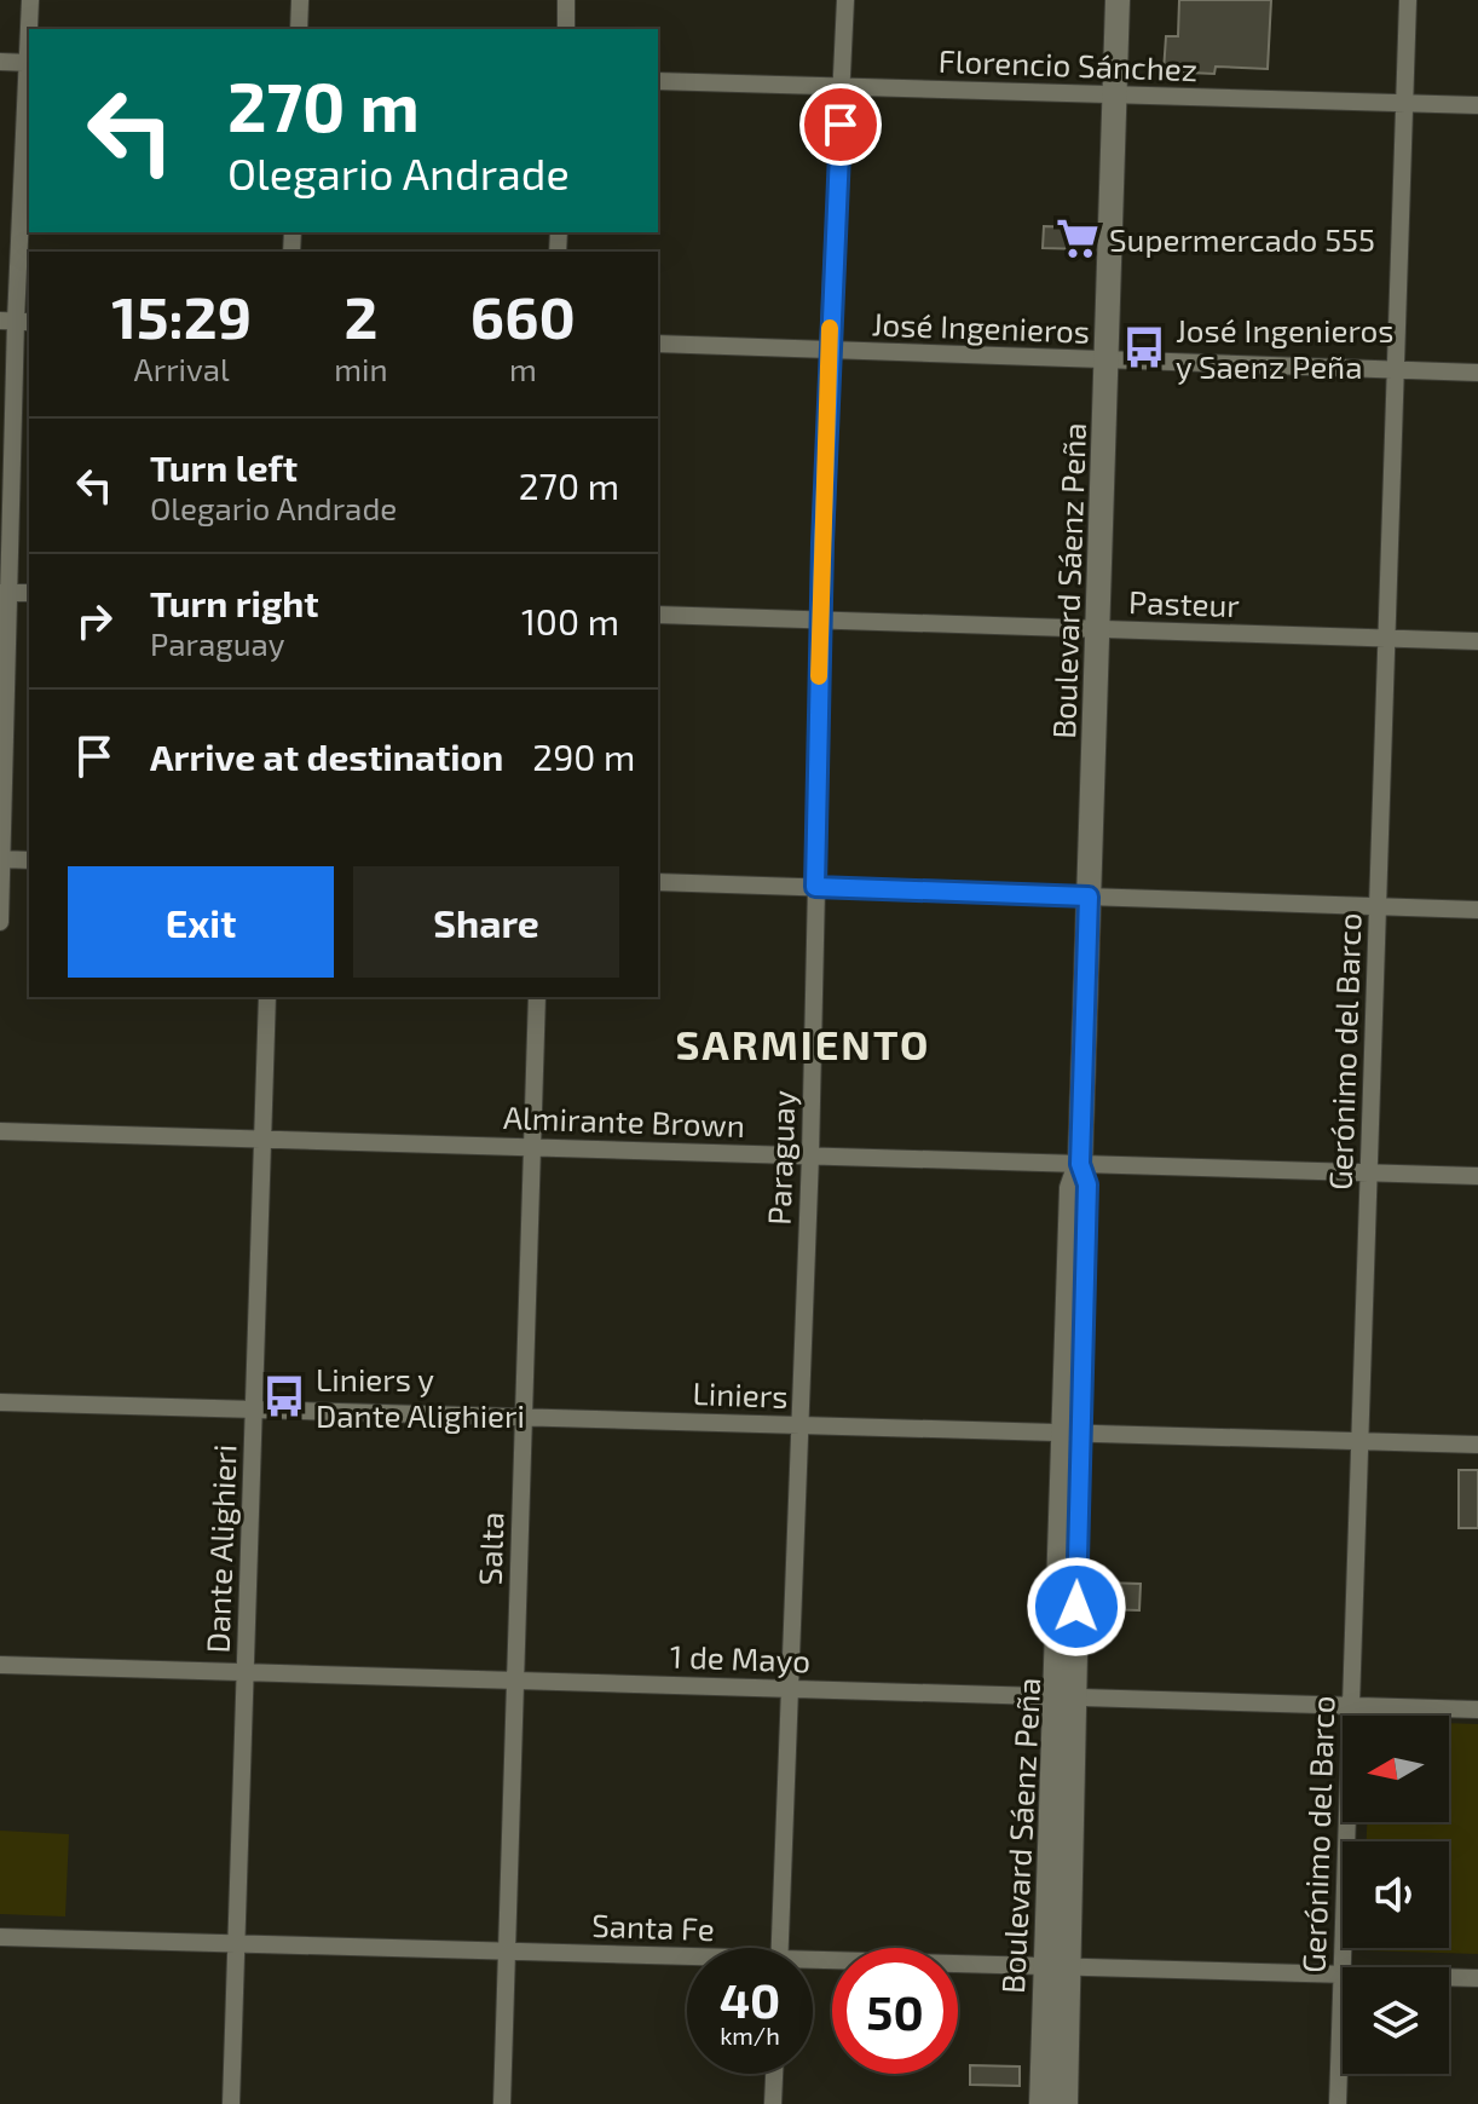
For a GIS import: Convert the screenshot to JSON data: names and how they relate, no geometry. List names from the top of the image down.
{
  "streets": {
    "main road": ["Boulevard Sáenz Peña"],
    "street": [
      "Florencio Sánchez",
      "José Ingenieros",
      "Pasteur",
      "Gerónimo del Barco",
      "Almirante Brown",
      "Paraguay",
      "Liniers",
      "Dante Alighieri",
      "Salta",
      "1 de Mayo",
      "Santa Fe"
    ]
  },
  "crossings": [
    ["Florencio Sánchez", "Boulevard Sáenz Peña"],
    ["Florencio Sánchez", "Gerónimo del Barco"],
    ["Florencio Sánchez", "Paraguay"],
    ["José Ingenieros", "Boulevard Sáenz Peña"],
    ["José Ingenieros", "Gerónimo del Barco"],
    ["José Ingenieros", "Paraguay"],
    ["Boulevard Sáenz Peña", "Pasteur"],
    ["Boulevard Sáenz Peña", "Almirante Brown"],
    ["Boulevard Sáenz Peña", "Liniers"],
    ["Boulevard Sáenz Peña", "1 de Mayo"],
    ["Boulevard Sáenz Peña", "Santa Fe"],
    ["Pasteur", "Gerónimo del Barco"],
    ["Pasteur", "Paraguay"],
    ["Gerónimo del Barco", "Almirante Brown"],
    ["Gerónimo del Barco", "Liniers"],
    ["Gerónimo del Barco", "1 de Mayo"],
    ["Gerónimo del Barco", "Santa Fe"],
    ["Almirante Brown", "Paraguay"],
    ["Almirante Brown", "Dante Alighieri"],
    ["Almirante Brown", "Salta"],
    ["Paraguay", "Liniers"],
    ["Paraguay", "1 de Mayo"],
    ["Liniers", "Dante Alighieri"],
    ["Liniers", "Salta"],
    ["Dante Alighieri", "1 de Mayo"],
    ["Dante Alighieri", "Santa Fe"],
    ["Salta", "1 de Mayo"],
    ["Salta", "Santa Fe"]
  ],
  "districts": ["SARMIENTO"],
  "places": {
    "supermarket": ["Supermercado 555"],
    "bus stop": ["José Ingenieros y Saenz Peña", "Liniers y Dante Alighieri"]
  },
  "north": "left",
  "page": {
    "turn": ["270 m", "Olegario Andrade"],
    "eta": [
      "15:29",
      "Arrival",
      "2",
      "min",
      "660",
      "m"
    ],
    "list": [
      {
        "name": "Turn left",
        "note": "Olegario Andrade",
        "value": "270 m"
      },
      {
        "name": "Turn right",
        "note": "Paraguay",
        "value": "100 m"
      },
      {
        "name": "Arrive at destination",
        "value": "290 m"
      }
    ],
    "buttons": ["Exit", "Share"],
    "speed": "40 km/h",
    "limit": "50"
  }
}
